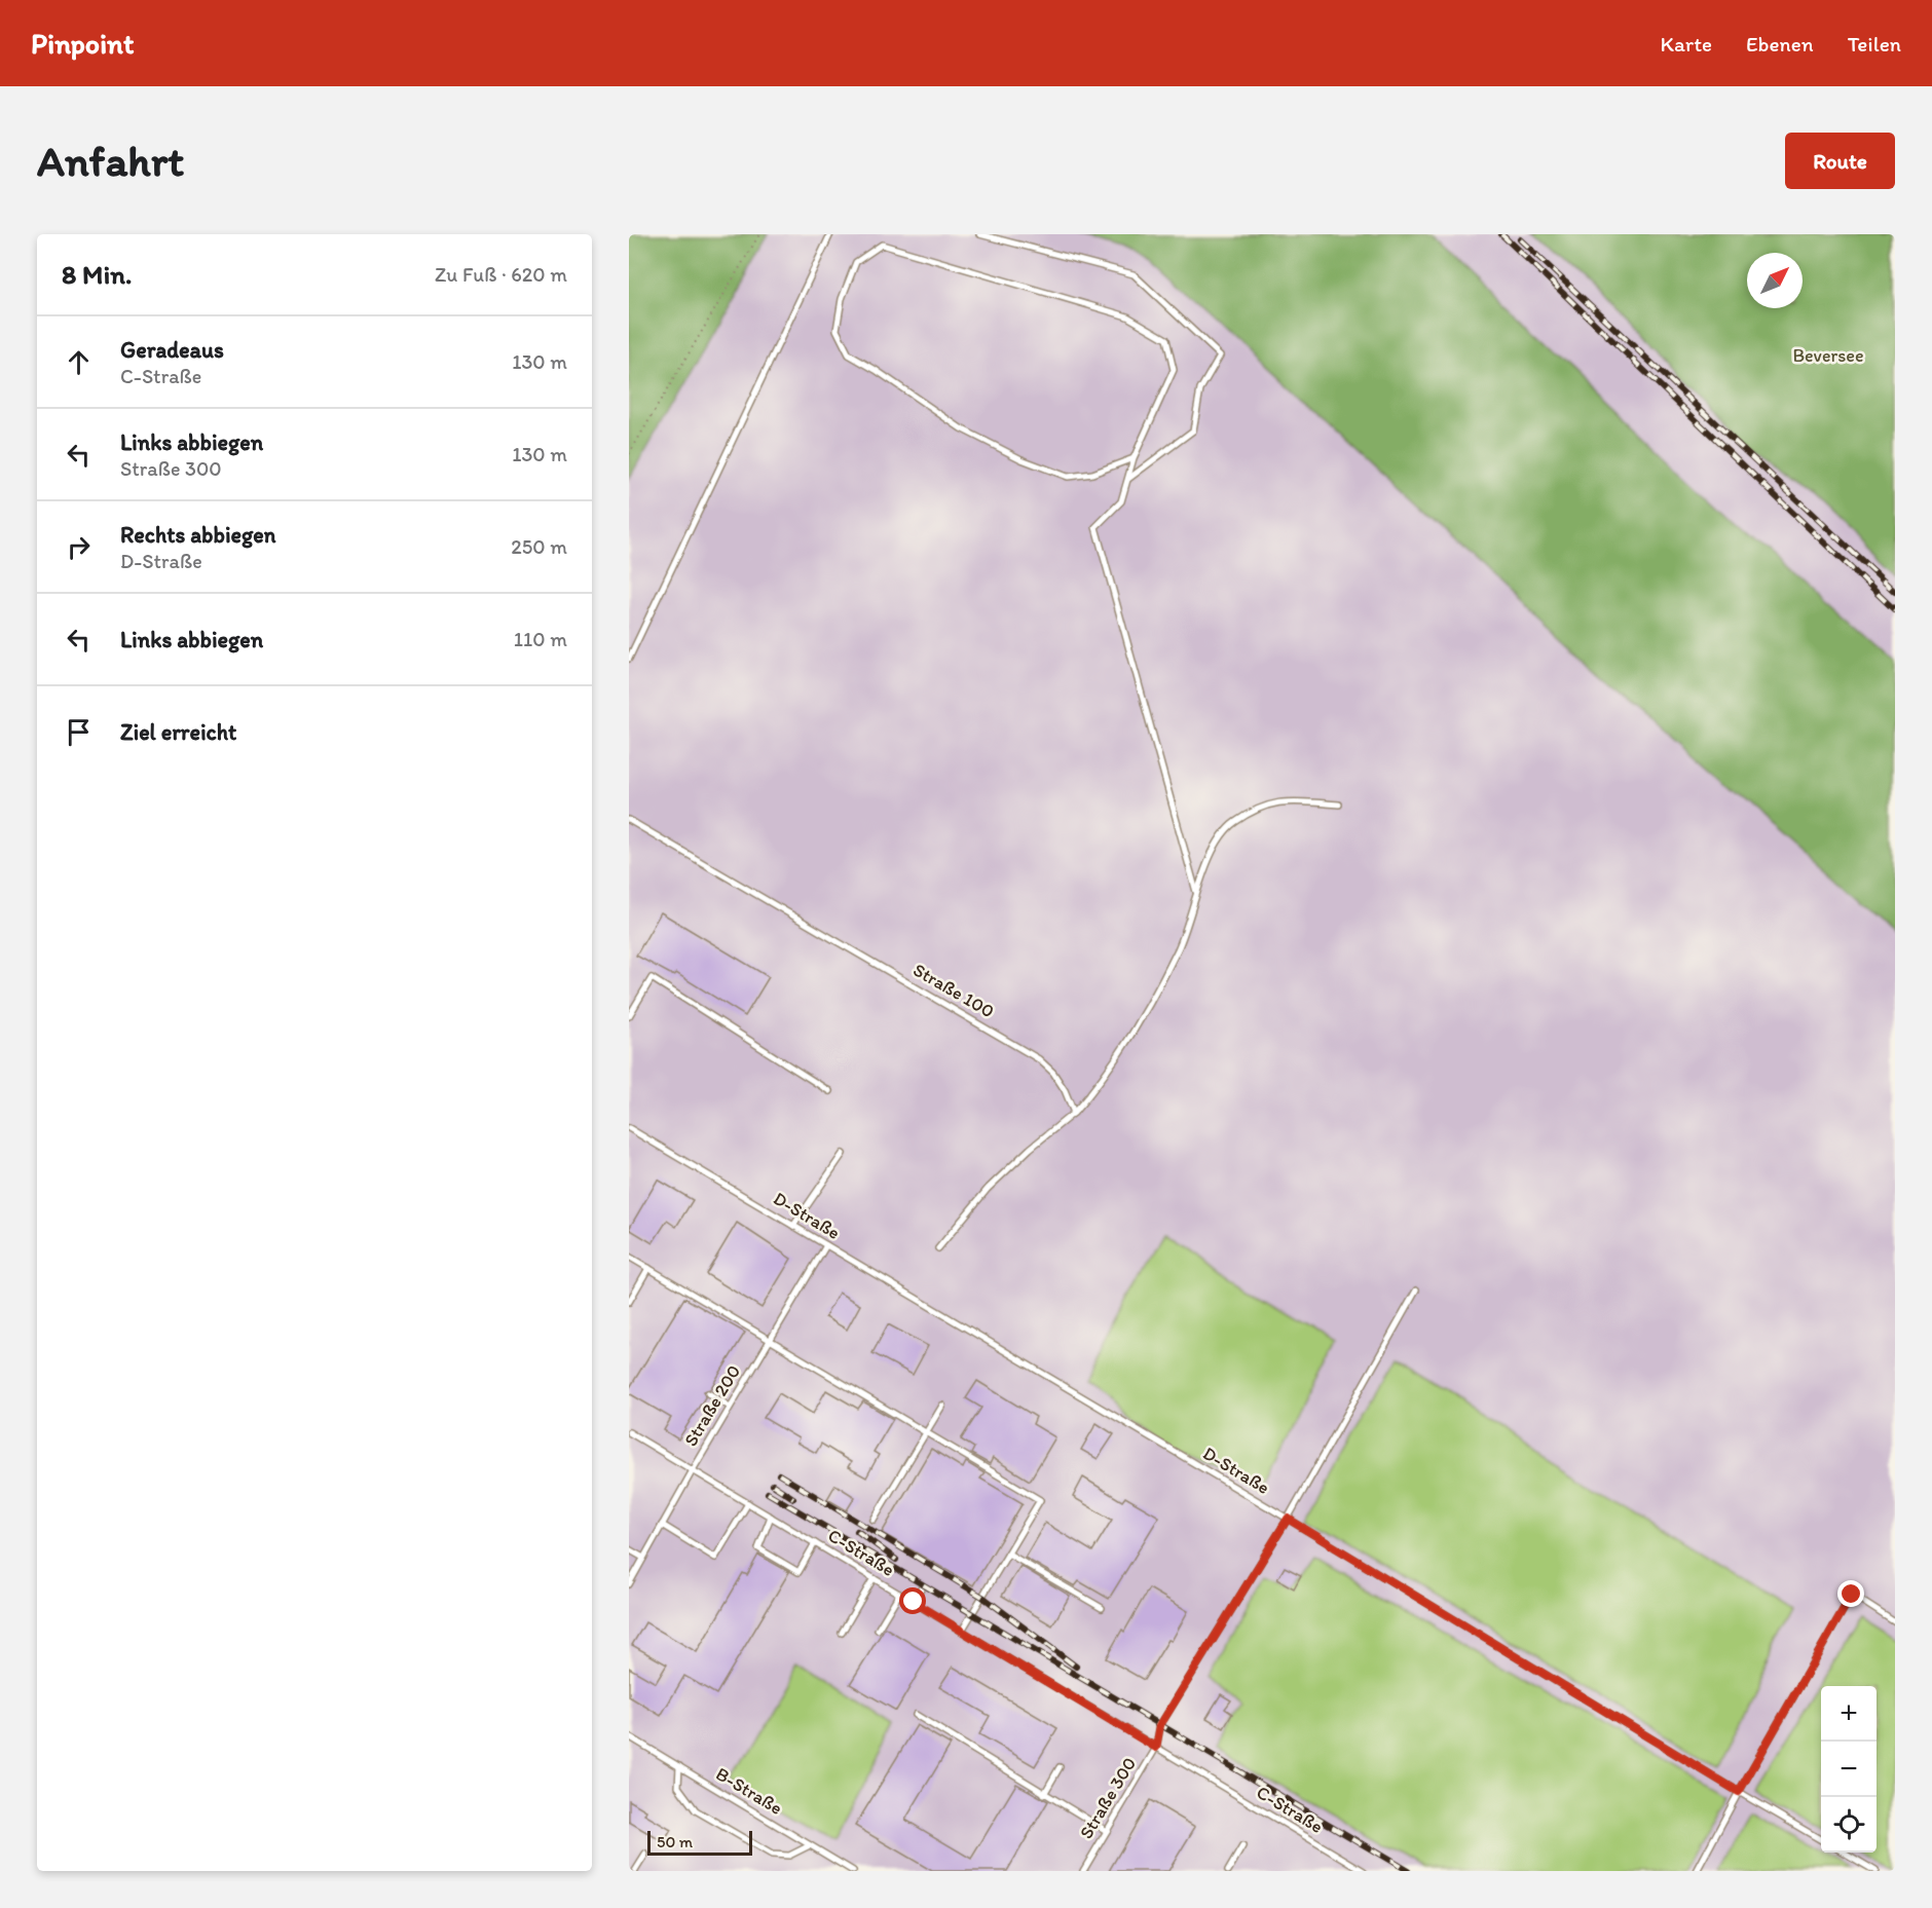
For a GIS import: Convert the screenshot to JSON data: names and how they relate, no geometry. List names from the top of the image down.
{
  "streets": {
    "lane": [
      "Straße 100",
      "D-Straße",
      "Straße 200",
      "C-Straße",
      "B-Straße",
      "Straße 300"
    ]
  },
  "crossings": [
    ["D-Straße", "Straße 200"],
    ["D-Straße", "Straße 300"],
    ["Straße 200", "C-Straße"],
    ["C-Straße", "Straße 300"]
  ],
  "parks": ["Beversee"],
  "scale_bar": "50 m",
  "north": "top right",
  "page": {
    "header": "Pinpoint",
    "nav": ["Karte", "Ebenen", "Teilen"],
    "buttons": "Route",
    "title": "Anfahrt",
    "heading": ["8 Min.", "Zu Fuß · 620 m"],
    "list": [
      ["Geradeaus", "C-Straße", "130 m"],
      ["Links abbiegen", "Straße 300", "130 m"],
      ["Rechts abbiegen", "D-Straße", "250 m"],
      ["Links abbiegen", "110 m"],
      "Ziel erreicht"
    ],
    "map_buttons": ["+", "−"],
    "scale": "50 m"
  }
}
